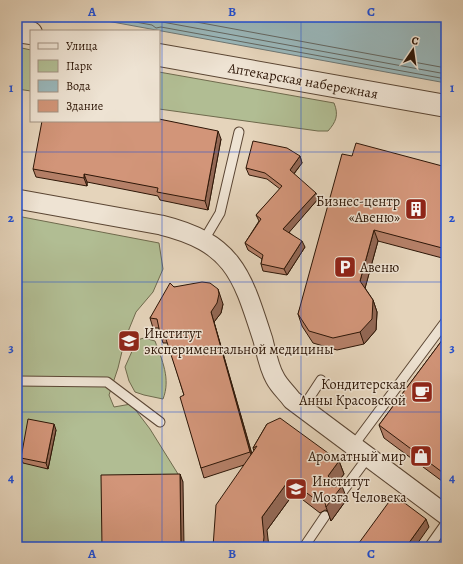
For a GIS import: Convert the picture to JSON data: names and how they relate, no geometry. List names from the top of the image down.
{
  "streets": {
    "street": ["Аптекарская набережная"]
  },
  "places": {
    "building": ["Бизнес-центр «Авеню»"],
    "parking": ["Авеню"],
    "school or university": ["Институт экспериментальной медицины", "Институт Мозга Человека"],
    "cafe": ["Кондитерская Анны Красовской"],
    "shop": ["Ароматный мир"]
  },
  "legend": [
    "Улица",
    "Парк",
    "Вода",
    "Здание"
  ],
  "north": "top",
  "grid": {
    "columns": ["A", "B", "C"],
    "rows": [
      "1",
      "2",
      "3",
      "4"
    ]
  }
}
